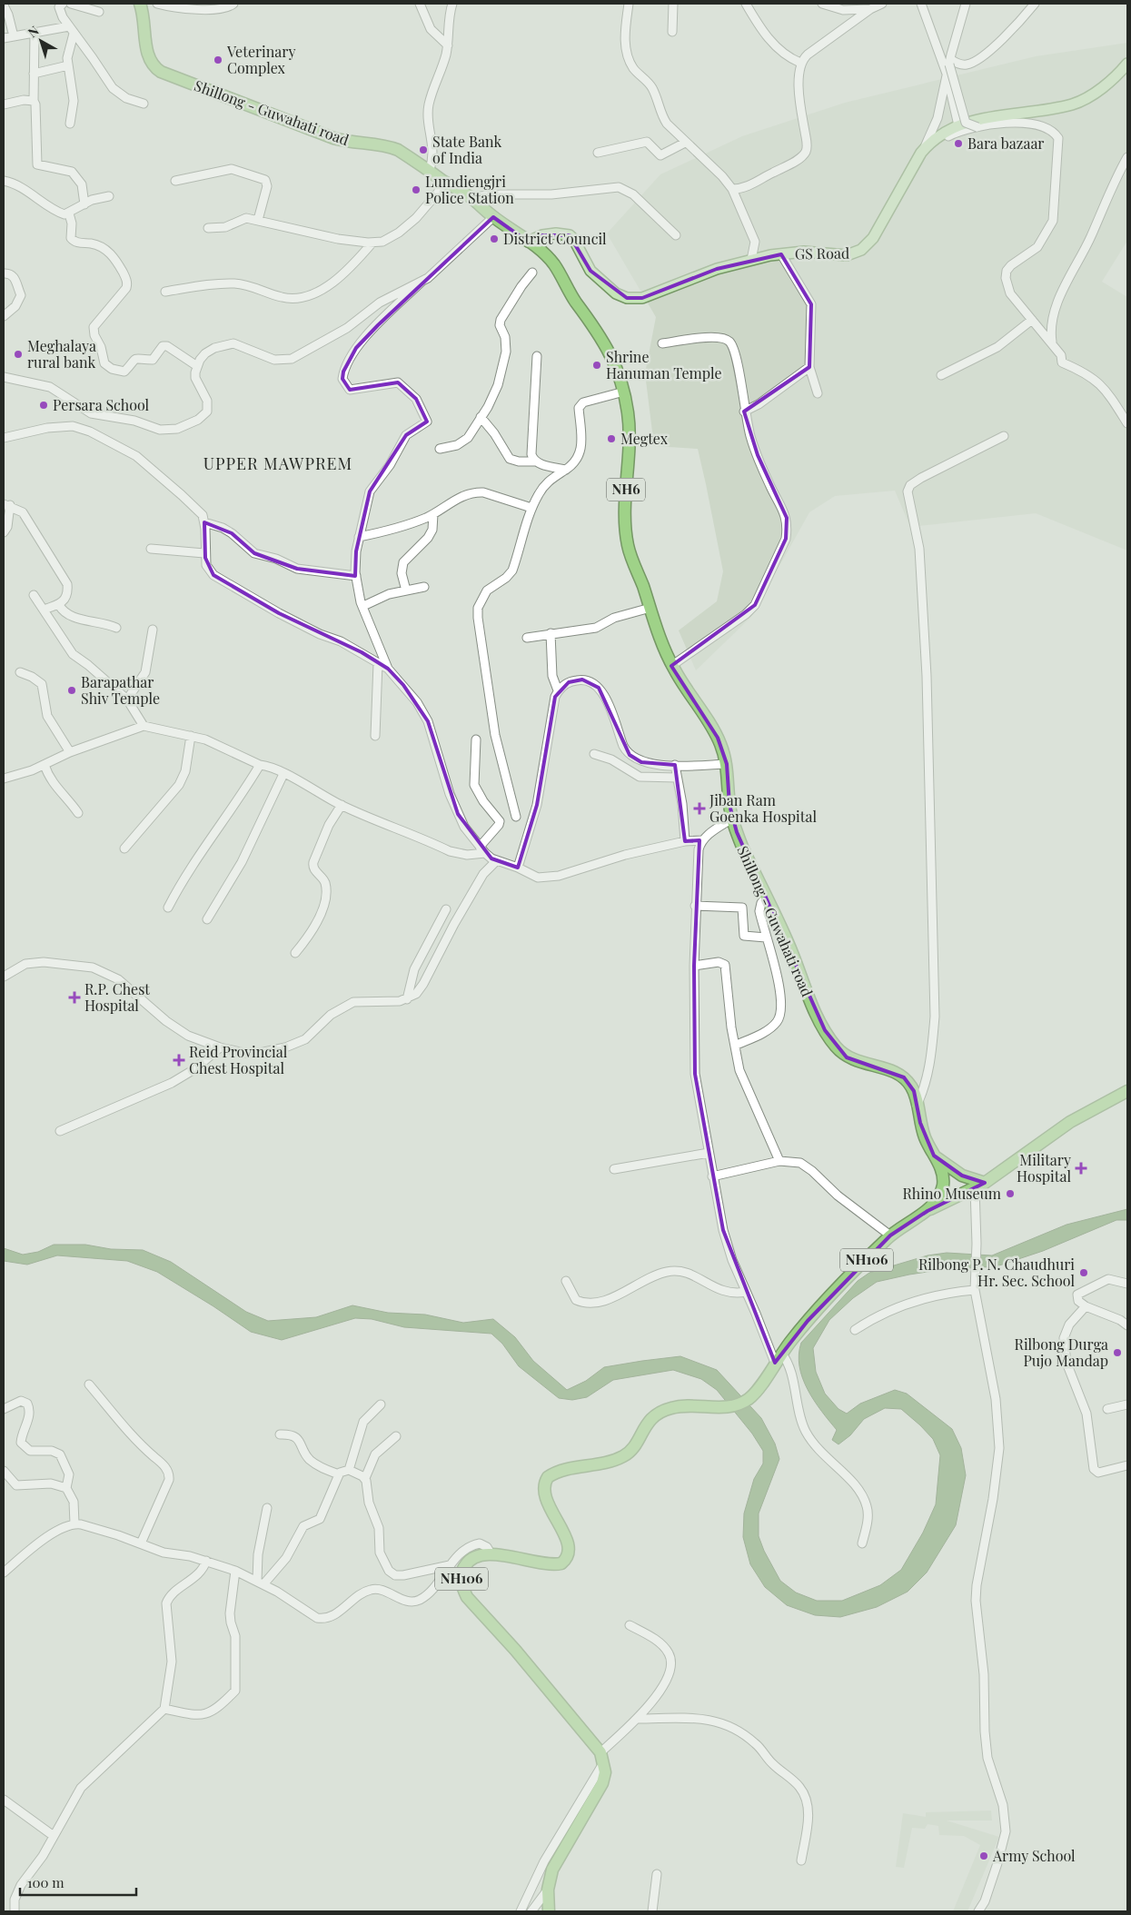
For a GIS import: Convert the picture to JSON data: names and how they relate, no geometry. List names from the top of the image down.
{
  "streets": {
    "highway": ["Shillong - Guwahati road", "NH6", "NH106"],
    "main road": ["GS Road"]
  },
  "crossings": [
    ["Shillong - Guwahati road", "GS Road"],
    ["Shillong - Guwahati road", "NH6"],
    ["Shillong - Guwahati road", "NH106"],
    ["NH6", "NH106"]
  ],
  "districts": ["UPPER MAWPREM"],
  "places": {
    "other": [
      "Veterinary Complex",
      "Bara bazaar",
      "State Bank of India",
      "Lumdiengjri Police Station",
      "District Council",
      "Meghalaya rural bank",
      "Shrine Hanuman Temple",
      "Persara School",
      "Megtex",
      "Barapathar Shiv Temple",
      "Rhino Museum",
      "Rilbong P. N. Chaudhuri Hr. Sec. School",
      "Rilbong Durga Pujo Mandap",
      "Army School"
    ],
    "health": [
      "Jiban Ram Goenka Hospital",
      "R.P. Chest Hospital",
      "Reid Provincial Chest Hospital",
      "Military Hospital"
    ]
  },
  "scale_bar": "100 m",
  "north": "top left"
}
